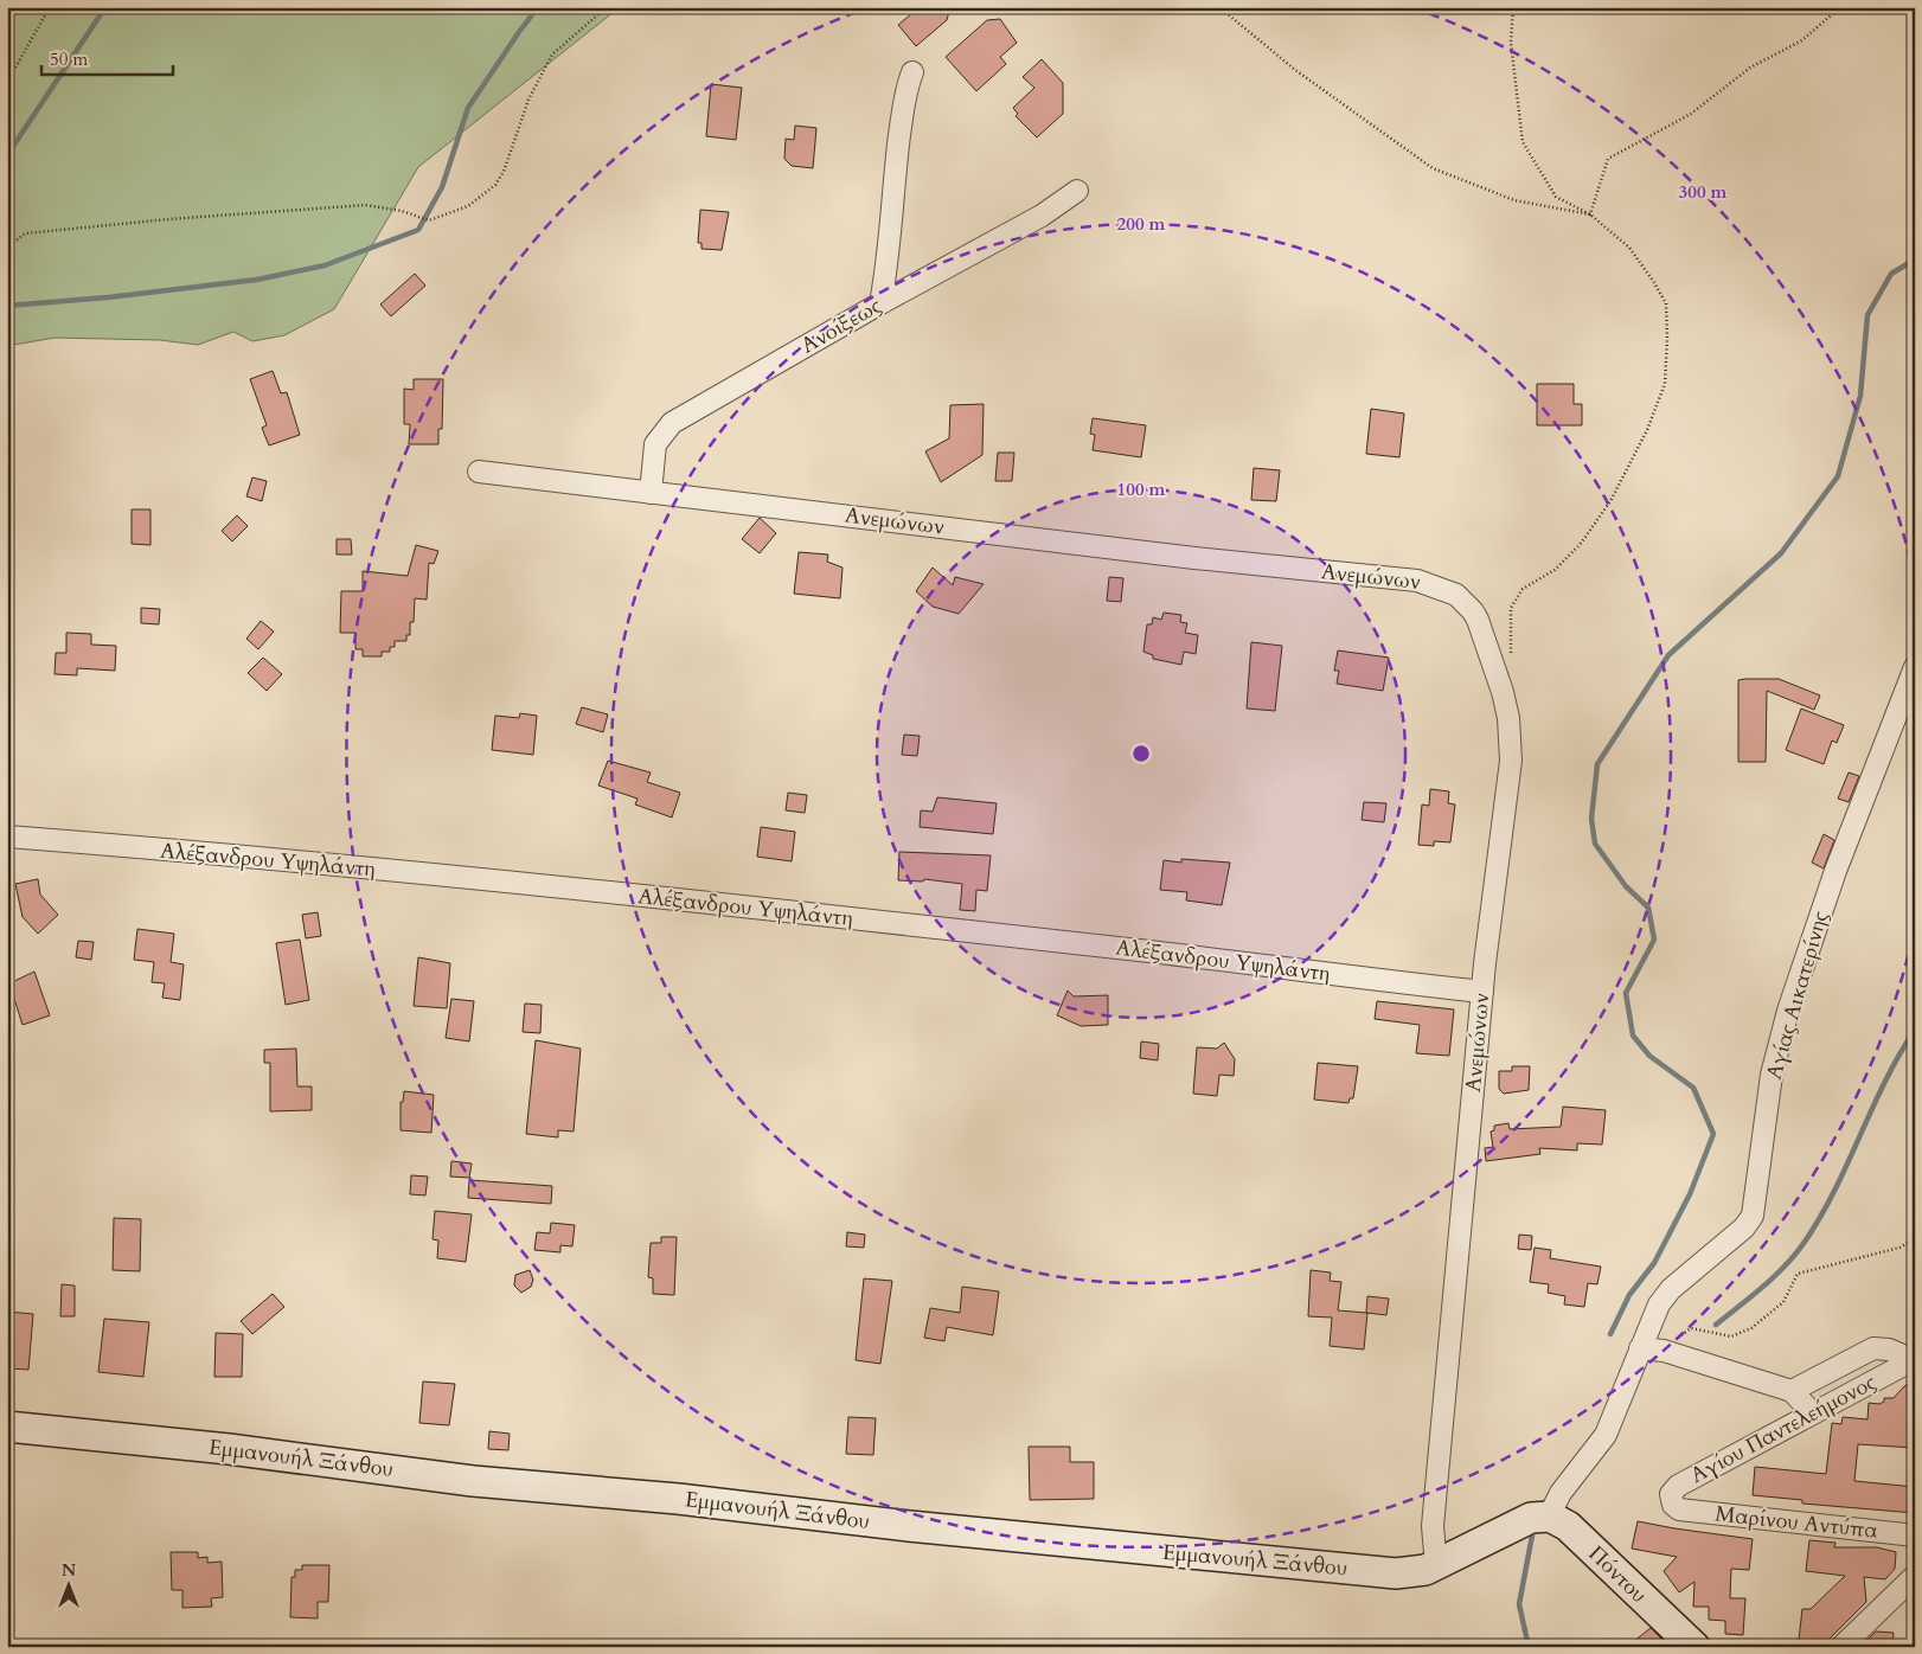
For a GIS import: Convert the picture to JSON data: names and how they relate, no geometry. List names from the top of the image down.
{
  "streets": {
    "street": [
      "Ανοίξεως",
      "Ανεμώνων",
      "Αλέξανδρου Υψηλάντη",
      "Αγίας Αικατερίνης",
      "Αγίου Παντελεήμονος",
      "Εμμανουήλ Ξάνθου",
      "Μαρίνου Αντύπα",
      "Πόντου"
    ]
  },
  "crossings": [
    ["Ανοίξεως", "Ανεμώνων"],
    ["Ανεμώνων", "Αλέξανδρου Υψηλάντη"],
    ["Ανεμώνων", "Εμμανουήλ Ξάνθου"],
    ["Αγίας Αικατερίνης", "Εμμανουήλ Ξάνθου"],
    ["Αγίας Αικατερίνης", "Πόντου"],
    ["Αγίου Παντελεήμονος", "Μαρίνου Αντύπα"],
    ["Εμμανουήλ Ξάνθου", "Πόντου"]
  ],
  "scale_bar": "50 m",
  "north": "top",
  "rings": ["300 m", "200 m", "100 m"]
}
